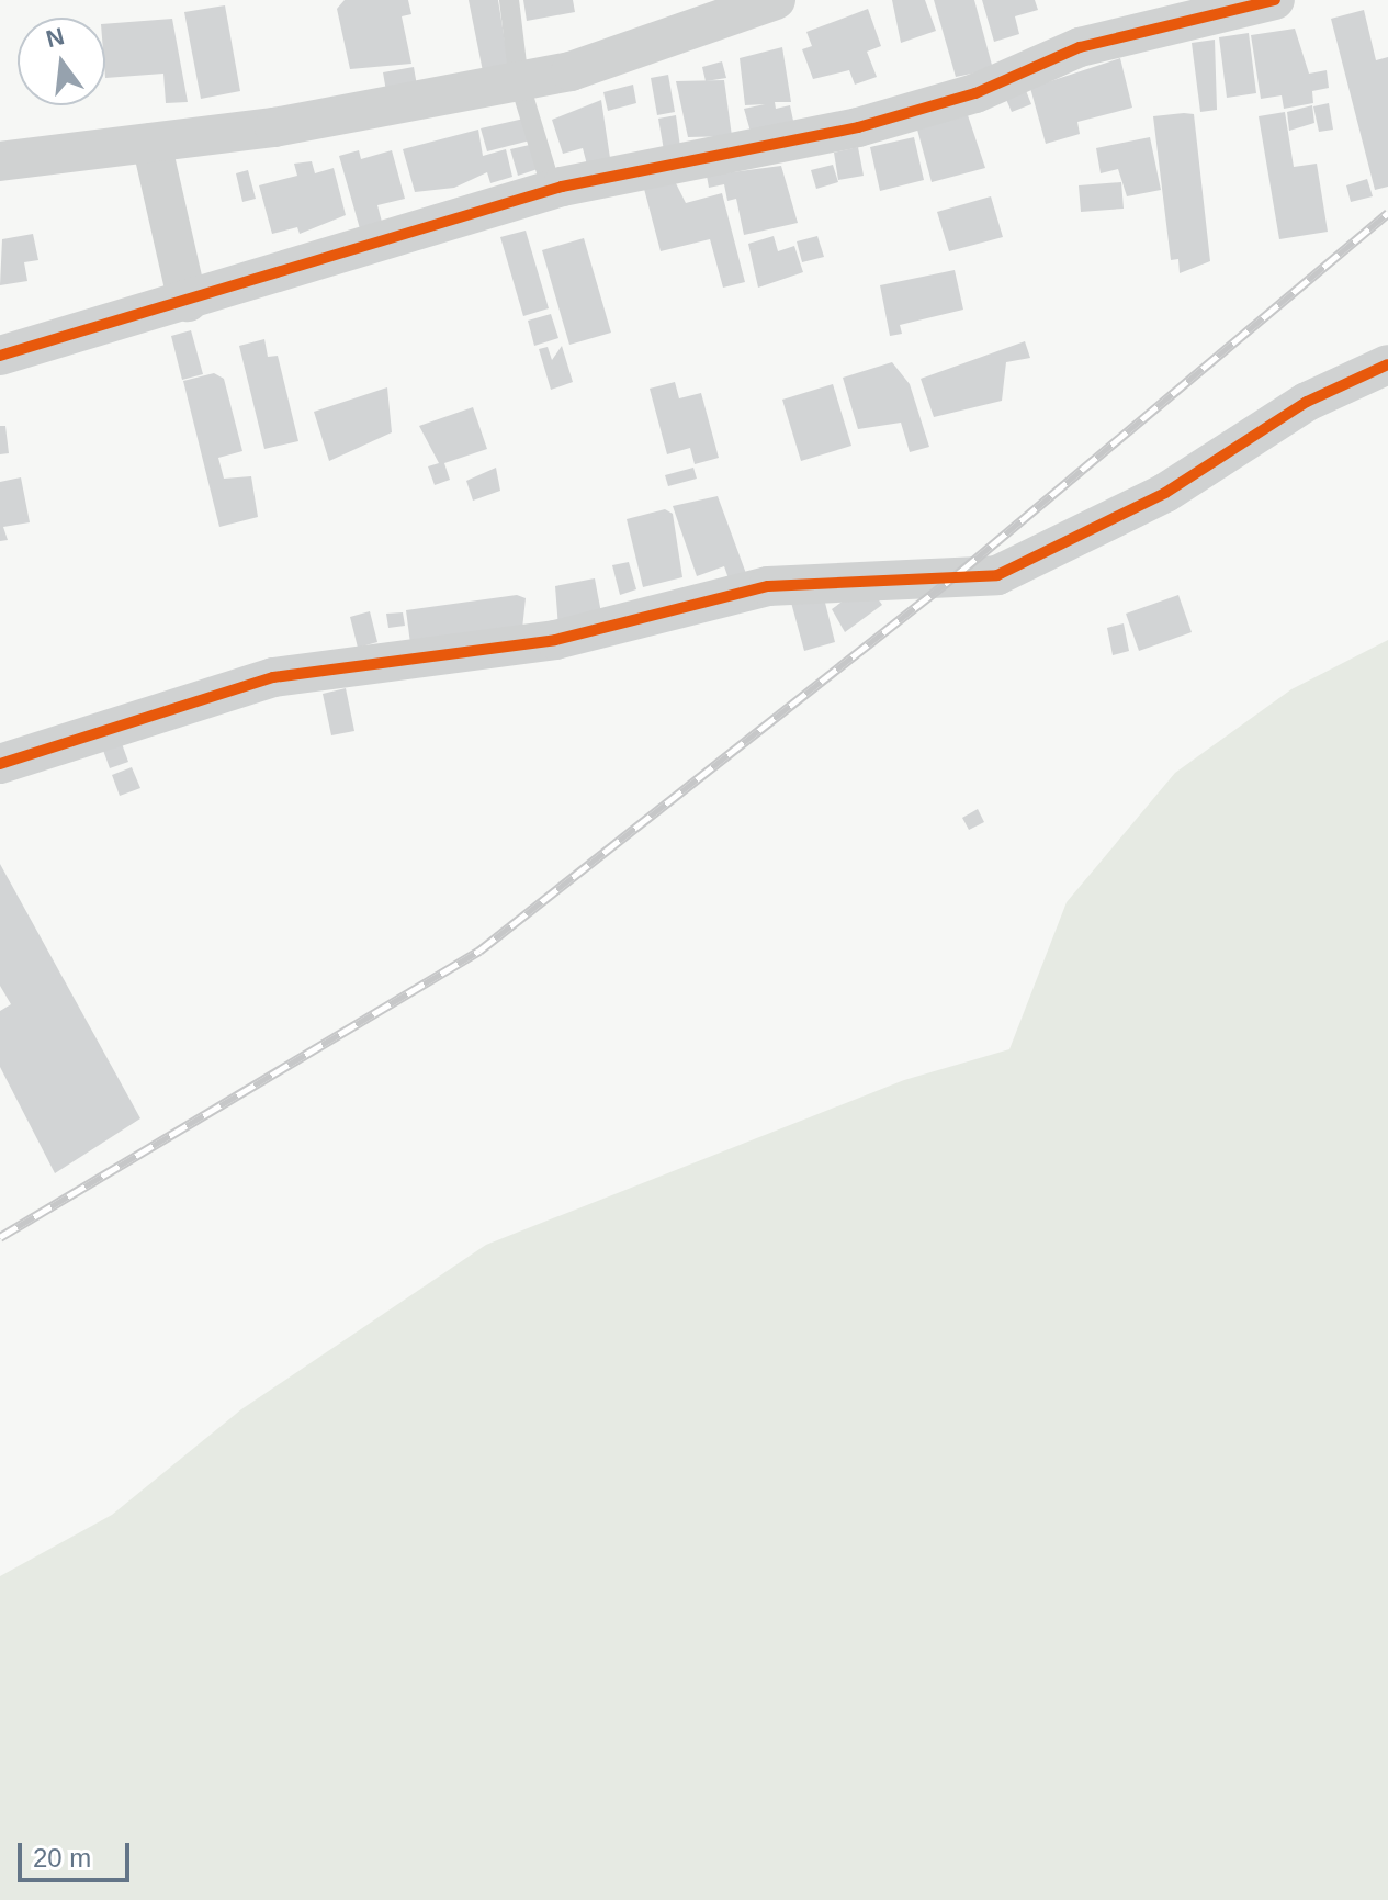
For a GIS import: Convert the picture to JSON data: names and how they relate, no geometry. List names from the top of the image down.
{
  "scale_bar": "20 m",
  "north": "top"
}
